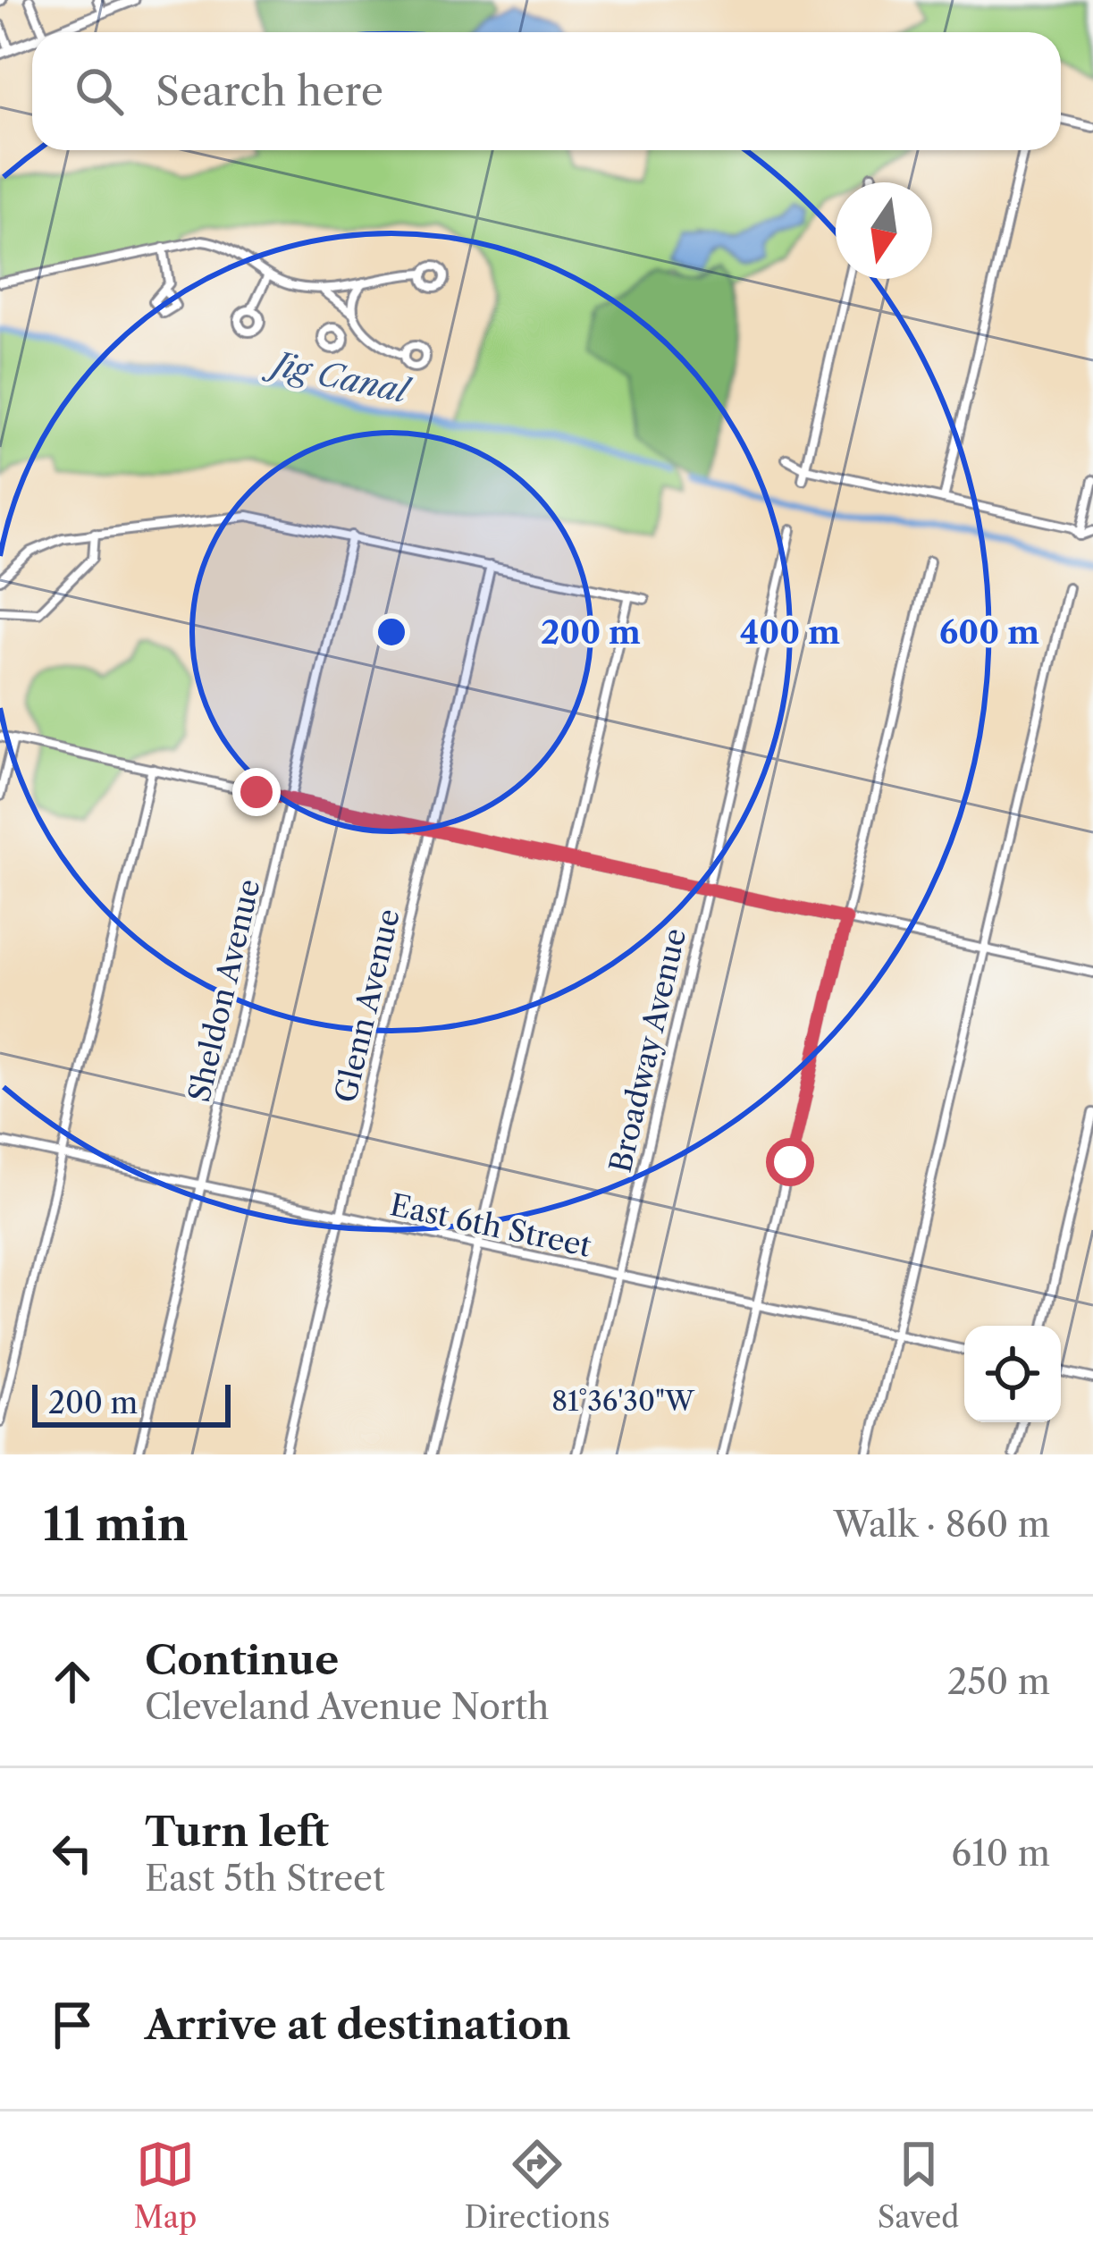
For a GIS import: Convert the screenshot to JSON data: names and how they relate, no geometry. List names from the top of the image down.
{
  "streets": {
    "street": [
      "Sheldon Avenue",
      "Glenn Avenue",
      "Broadway Avenue",
      "East 6th Street"
    ]
  },
  "crossings": [
    ["Sheldon Avenue", "East 6th Street"],
    ["Glenn Avenue", "East 6th Street"],
    ["Broadway Avenue", "East 6th Street"]
  ],
  "water": ["Jig Canal"],
  "scale_bar": "200 m",
  "north": "bottom",
  "page": {
    "search": "Search here",
    "scale": "200 m",
    "heading": ["11 min", "Walk · 860 m"],
    "list": [
      ["Continue", "Cleveland Avenue North", "250 m"],
      ["Turn left", "East 5th Street", "610 m"],
      "Arrive at destination"
    ],
    "nav": ["Map", "Directions", "Saved"]
  },
  "coordinates": ["81°36'30\"W"],
  "rings": ["200 m", "400 m", "600 m"]
}
